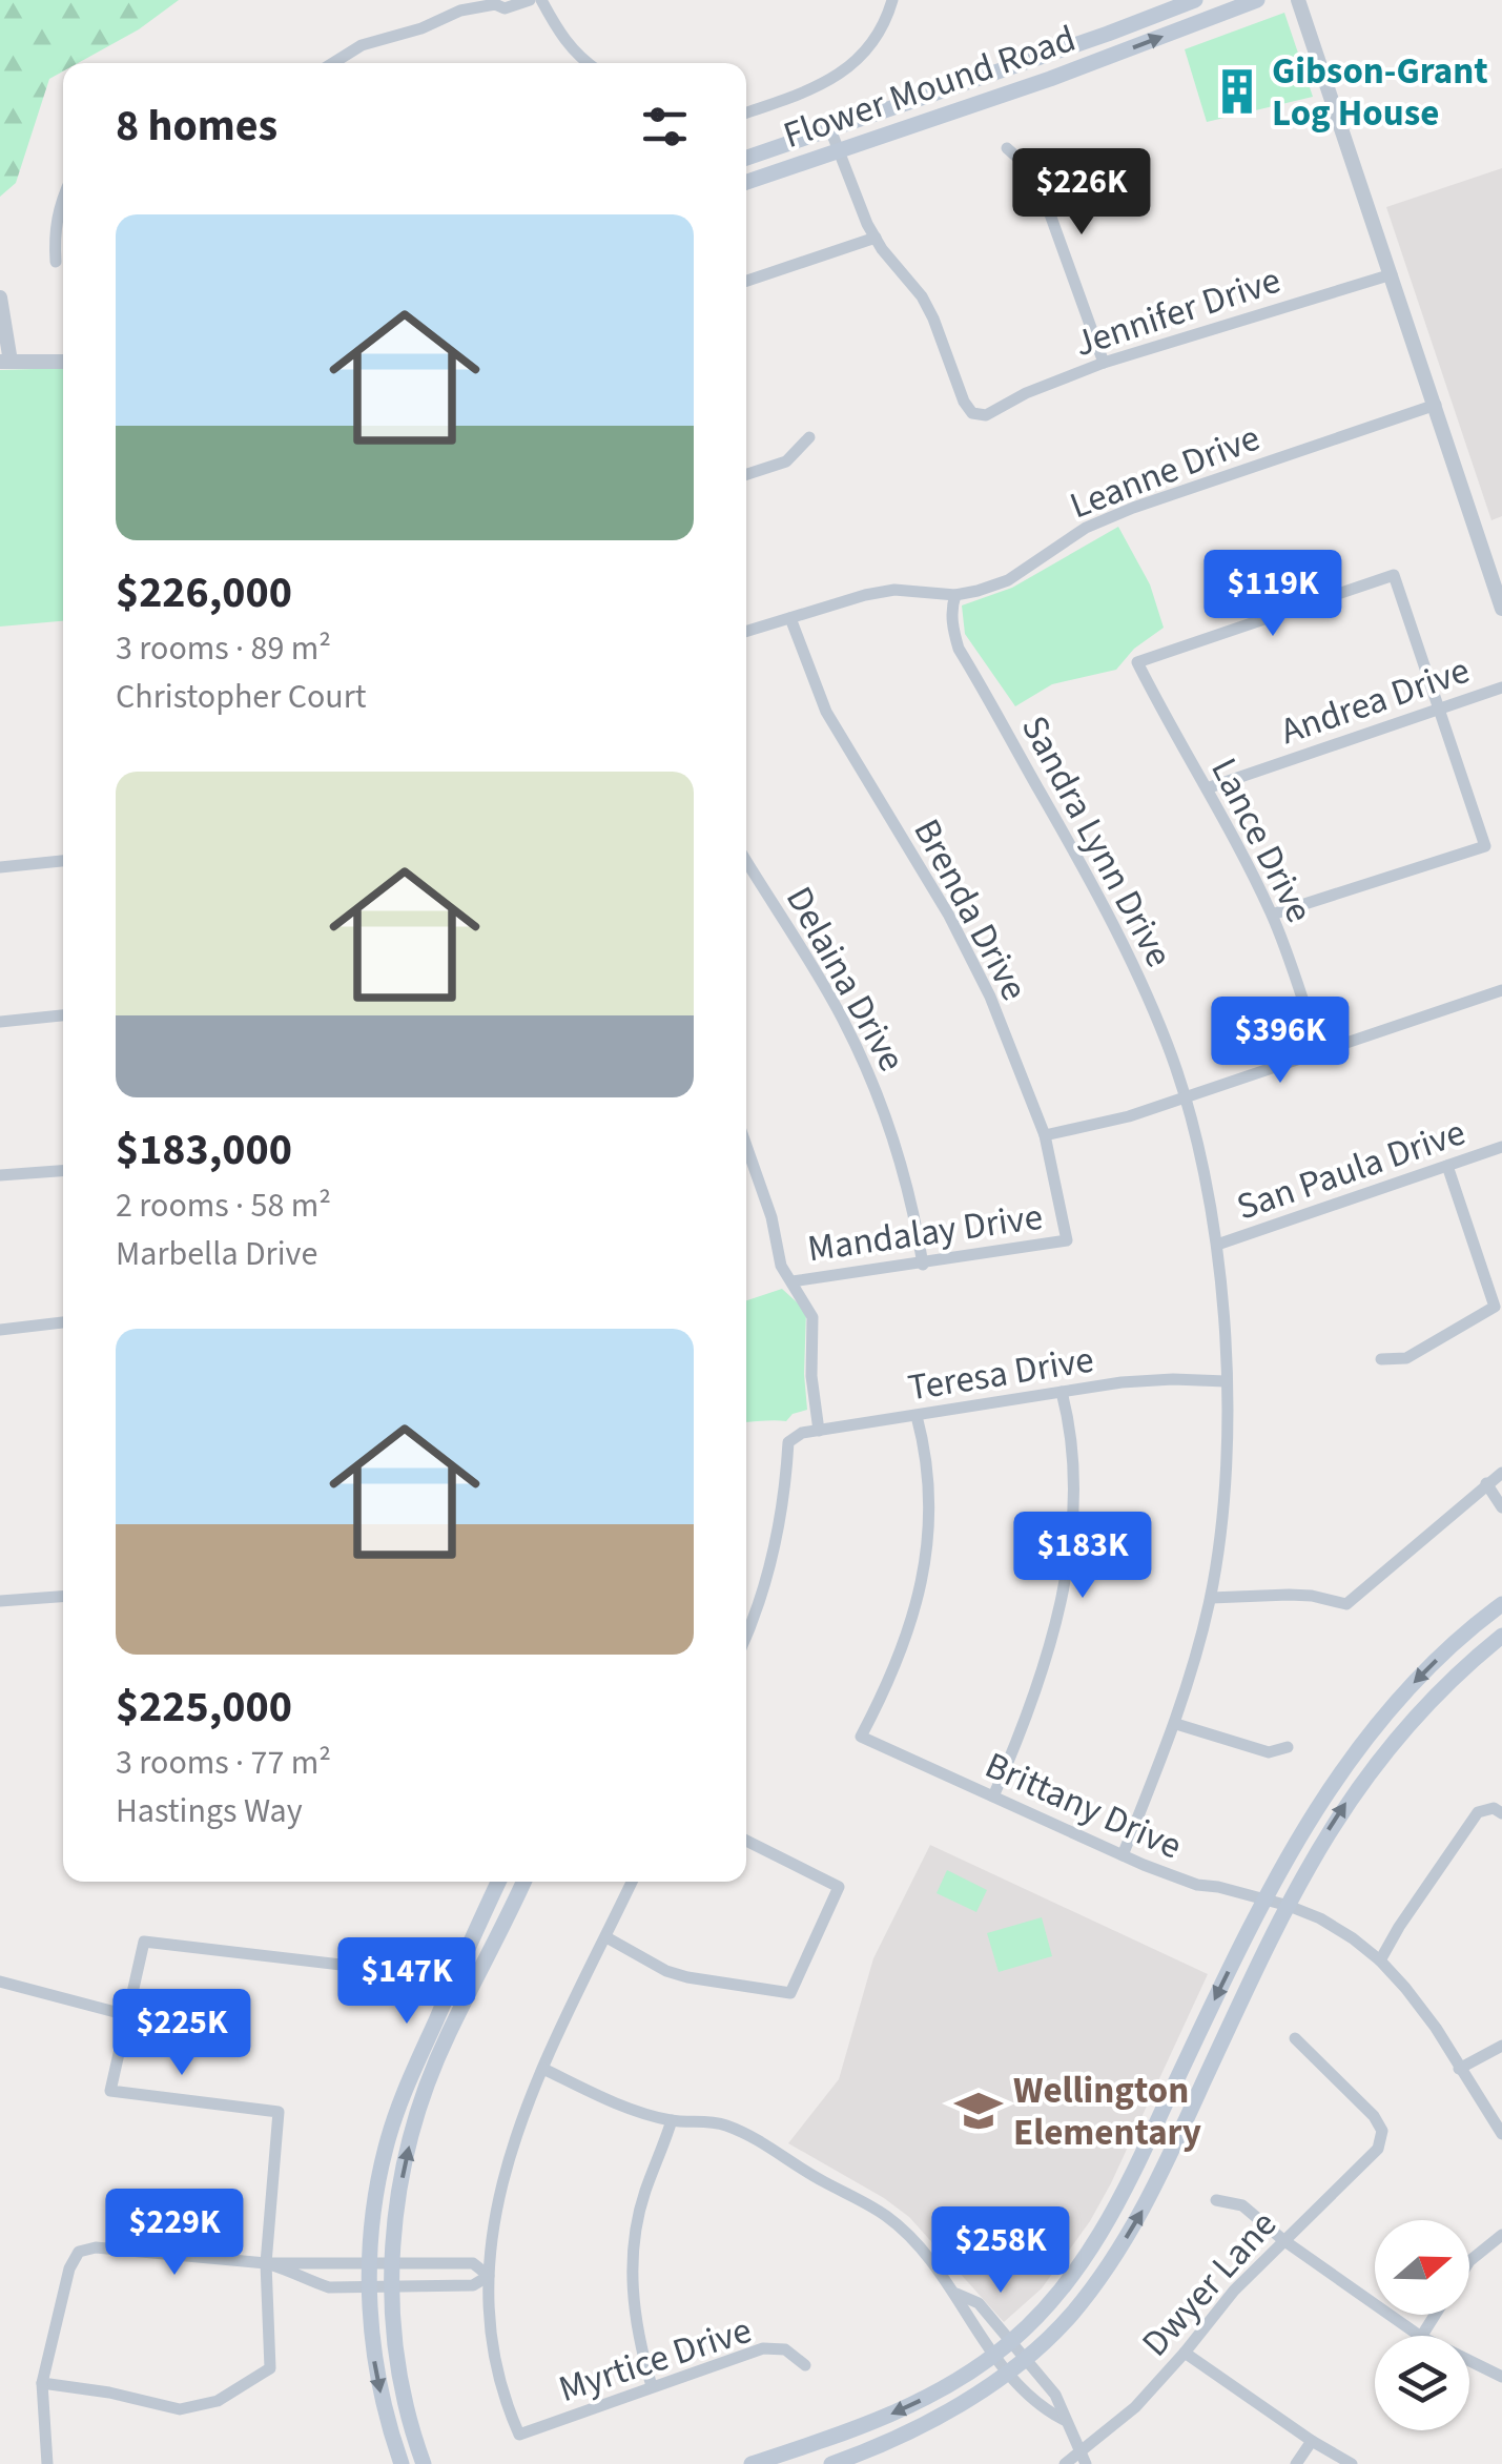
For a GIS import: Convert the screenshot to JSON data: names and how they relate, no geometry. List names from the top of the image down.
{
  "streets": {
    "main road": ["Flower Mound Road"],
    "street": [
      "Jennifer Drive",
      "Leanne Drive",
      "Andrea Drive",
      "Lance Drive",
      "Sandra Lynn Drive",
      "Brenda Drive",
      "Delaina Drive",
      "San Paula Drive",
      "Mandalay Drive",
      "Teresa Drive",
      "Brittany Drive",
      "Dwyer Lane",
      "Myrtice Drive"
    ]
  },
  "crossings": [
    ["Leanne Drive", "Sandra Lynn Drive"],
    ["Leanne Drive", "Brenda Drive"],
    ["Andrea Drive", "Lance Drive"],
    ["Sandra Lynn Drive", "San Paula Drive"],
    ["Sandra Lynn Drive", "Teresa Drive"],
    ["Sandra Lynn Drive", "Brittany Drive"],
    ["Brenda Drive", "Mandalay Drive"],
    ["Delaina Drive", "Mandalay Drive"],
    ["Teresa Drive", "Brittany Drive"]
  ],
  "places": {
    "building": ["Gibson-Grant Log House"],
    "school or university": ["Wellington Elementary"]
  },
  "north": "right",
  "page": {
    "heading": "8 homes",
    "price": [
      "$226K",
      "$119K",
      "$396K",
      "$183K",
      "$147K",
      "$225K",
      "$229K",
      "$258K"
    ],
    "list": [
      {
        "name": "$226,000",
        "note": "3 rooms · 89 m² · Christopher Court"
      },
      {
        "name": "$183,000",
        "note": "2 rooms · 58 m² · Marbella Drive"
      },
      {
        "name": "$225,000",
        "note": "3 rooms · 77 m² · Hastings Way"
      }
    ]
  }
}
